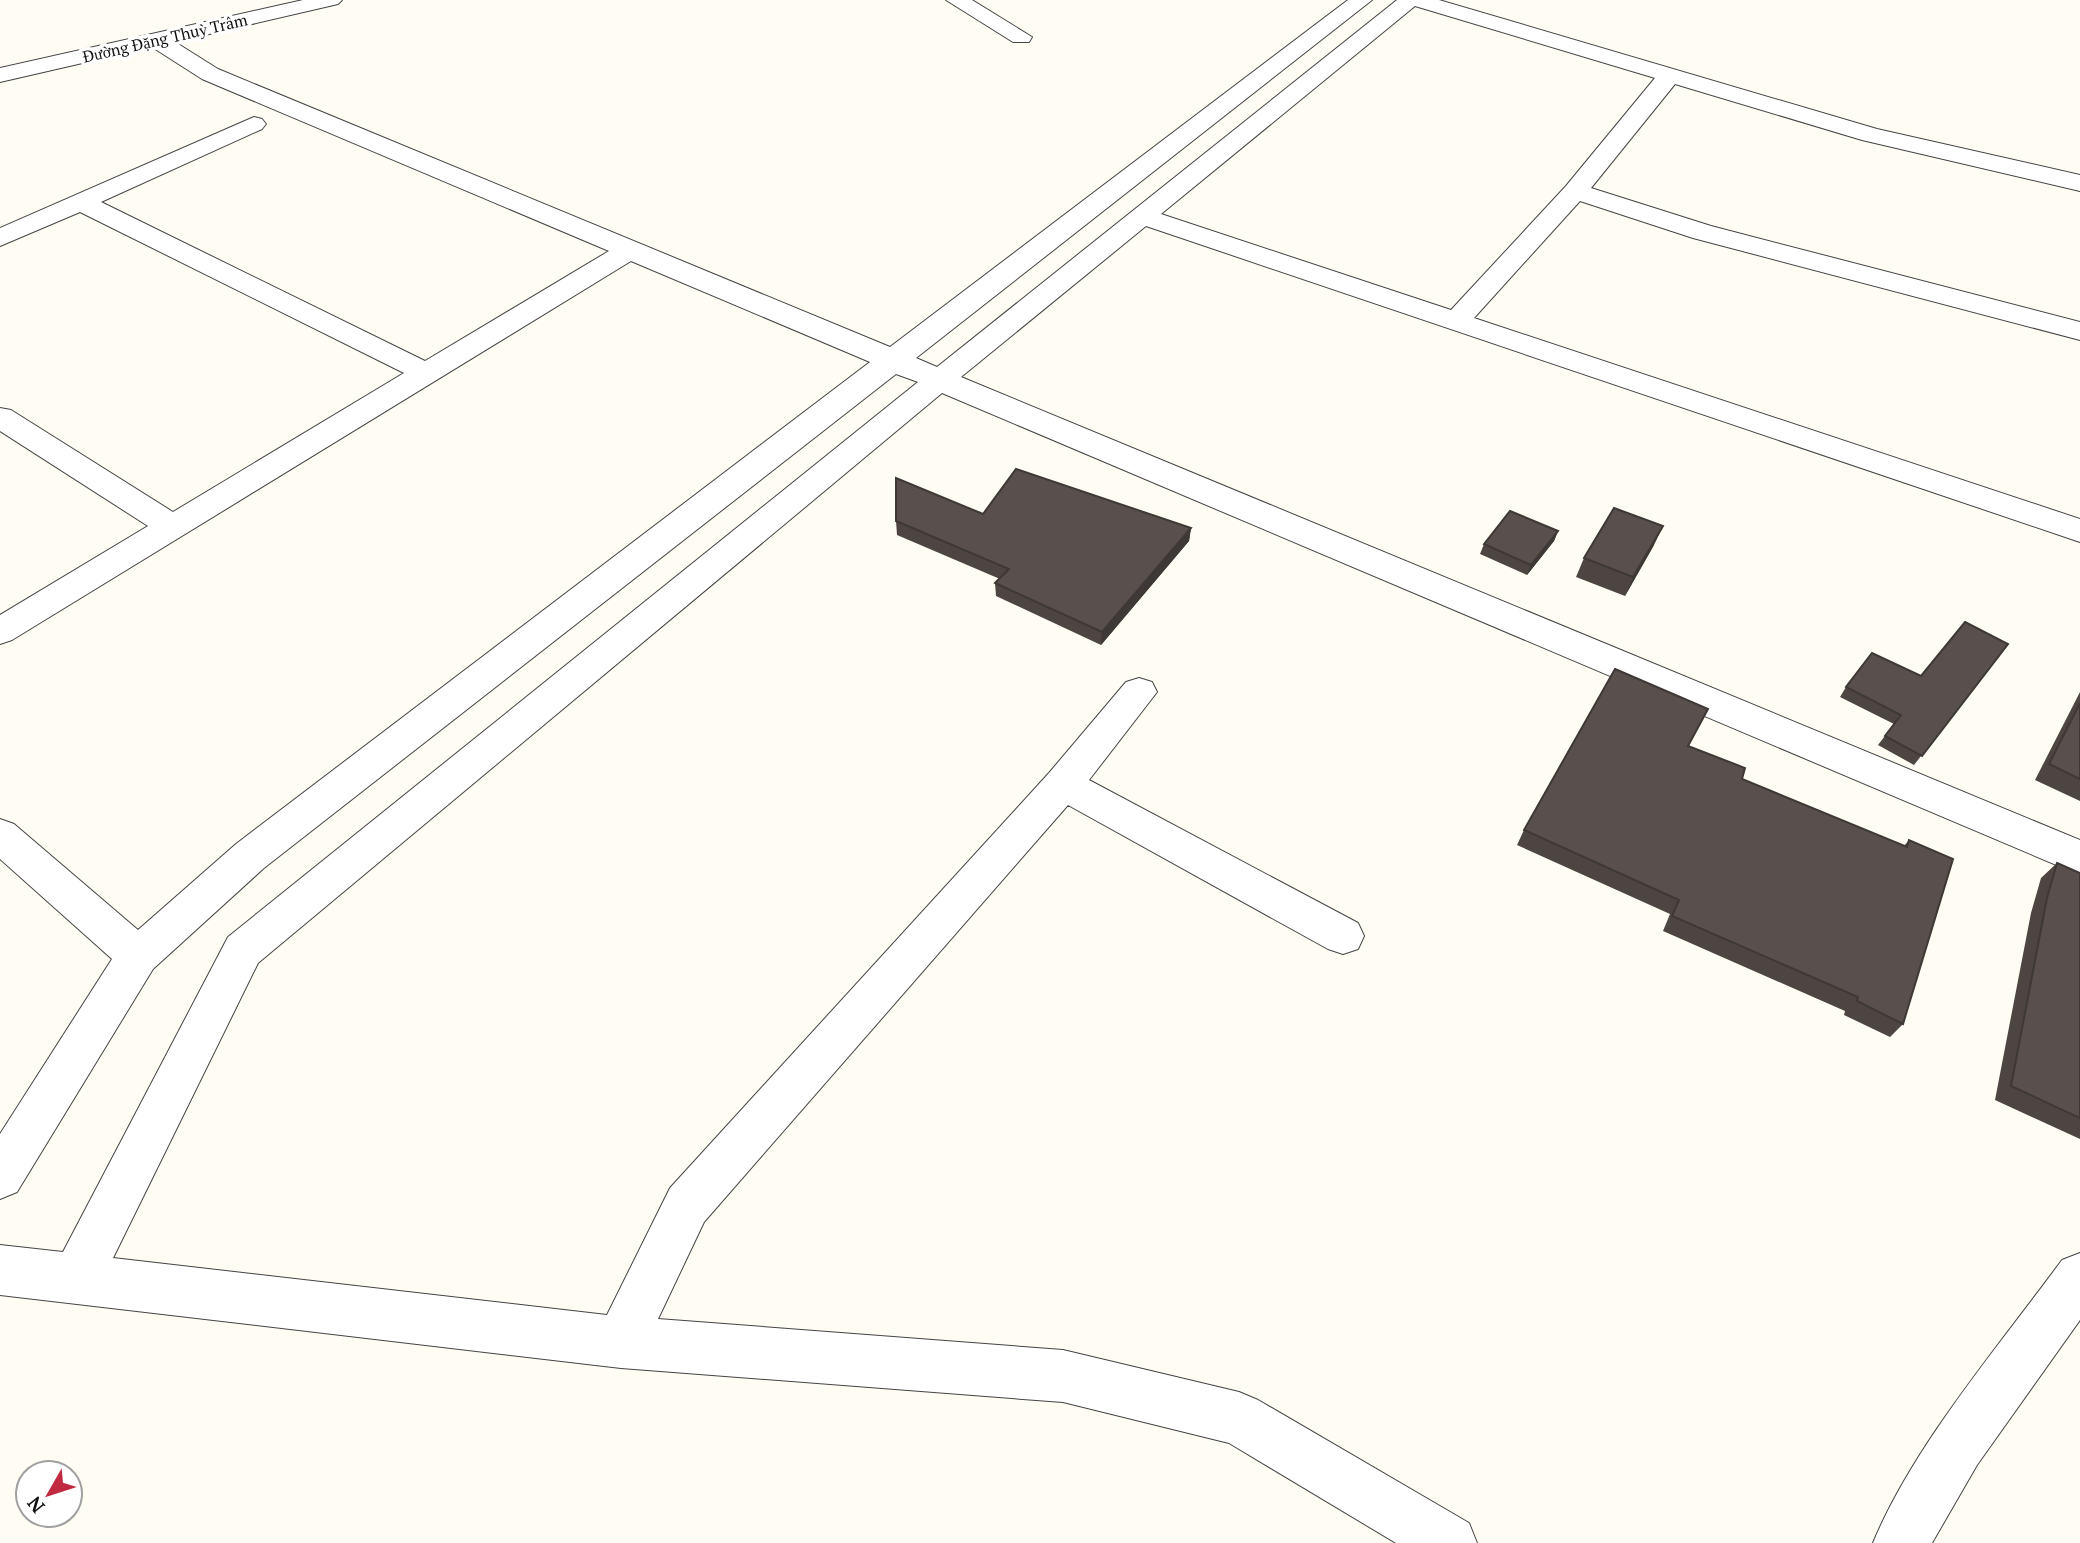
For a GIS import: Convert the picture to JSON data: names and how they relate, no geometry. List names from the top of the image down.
{
  "streets": {
    "street": ["Đường Đặng Thuỳ Trâm"]
  },
  "north": "bottom left"
}
